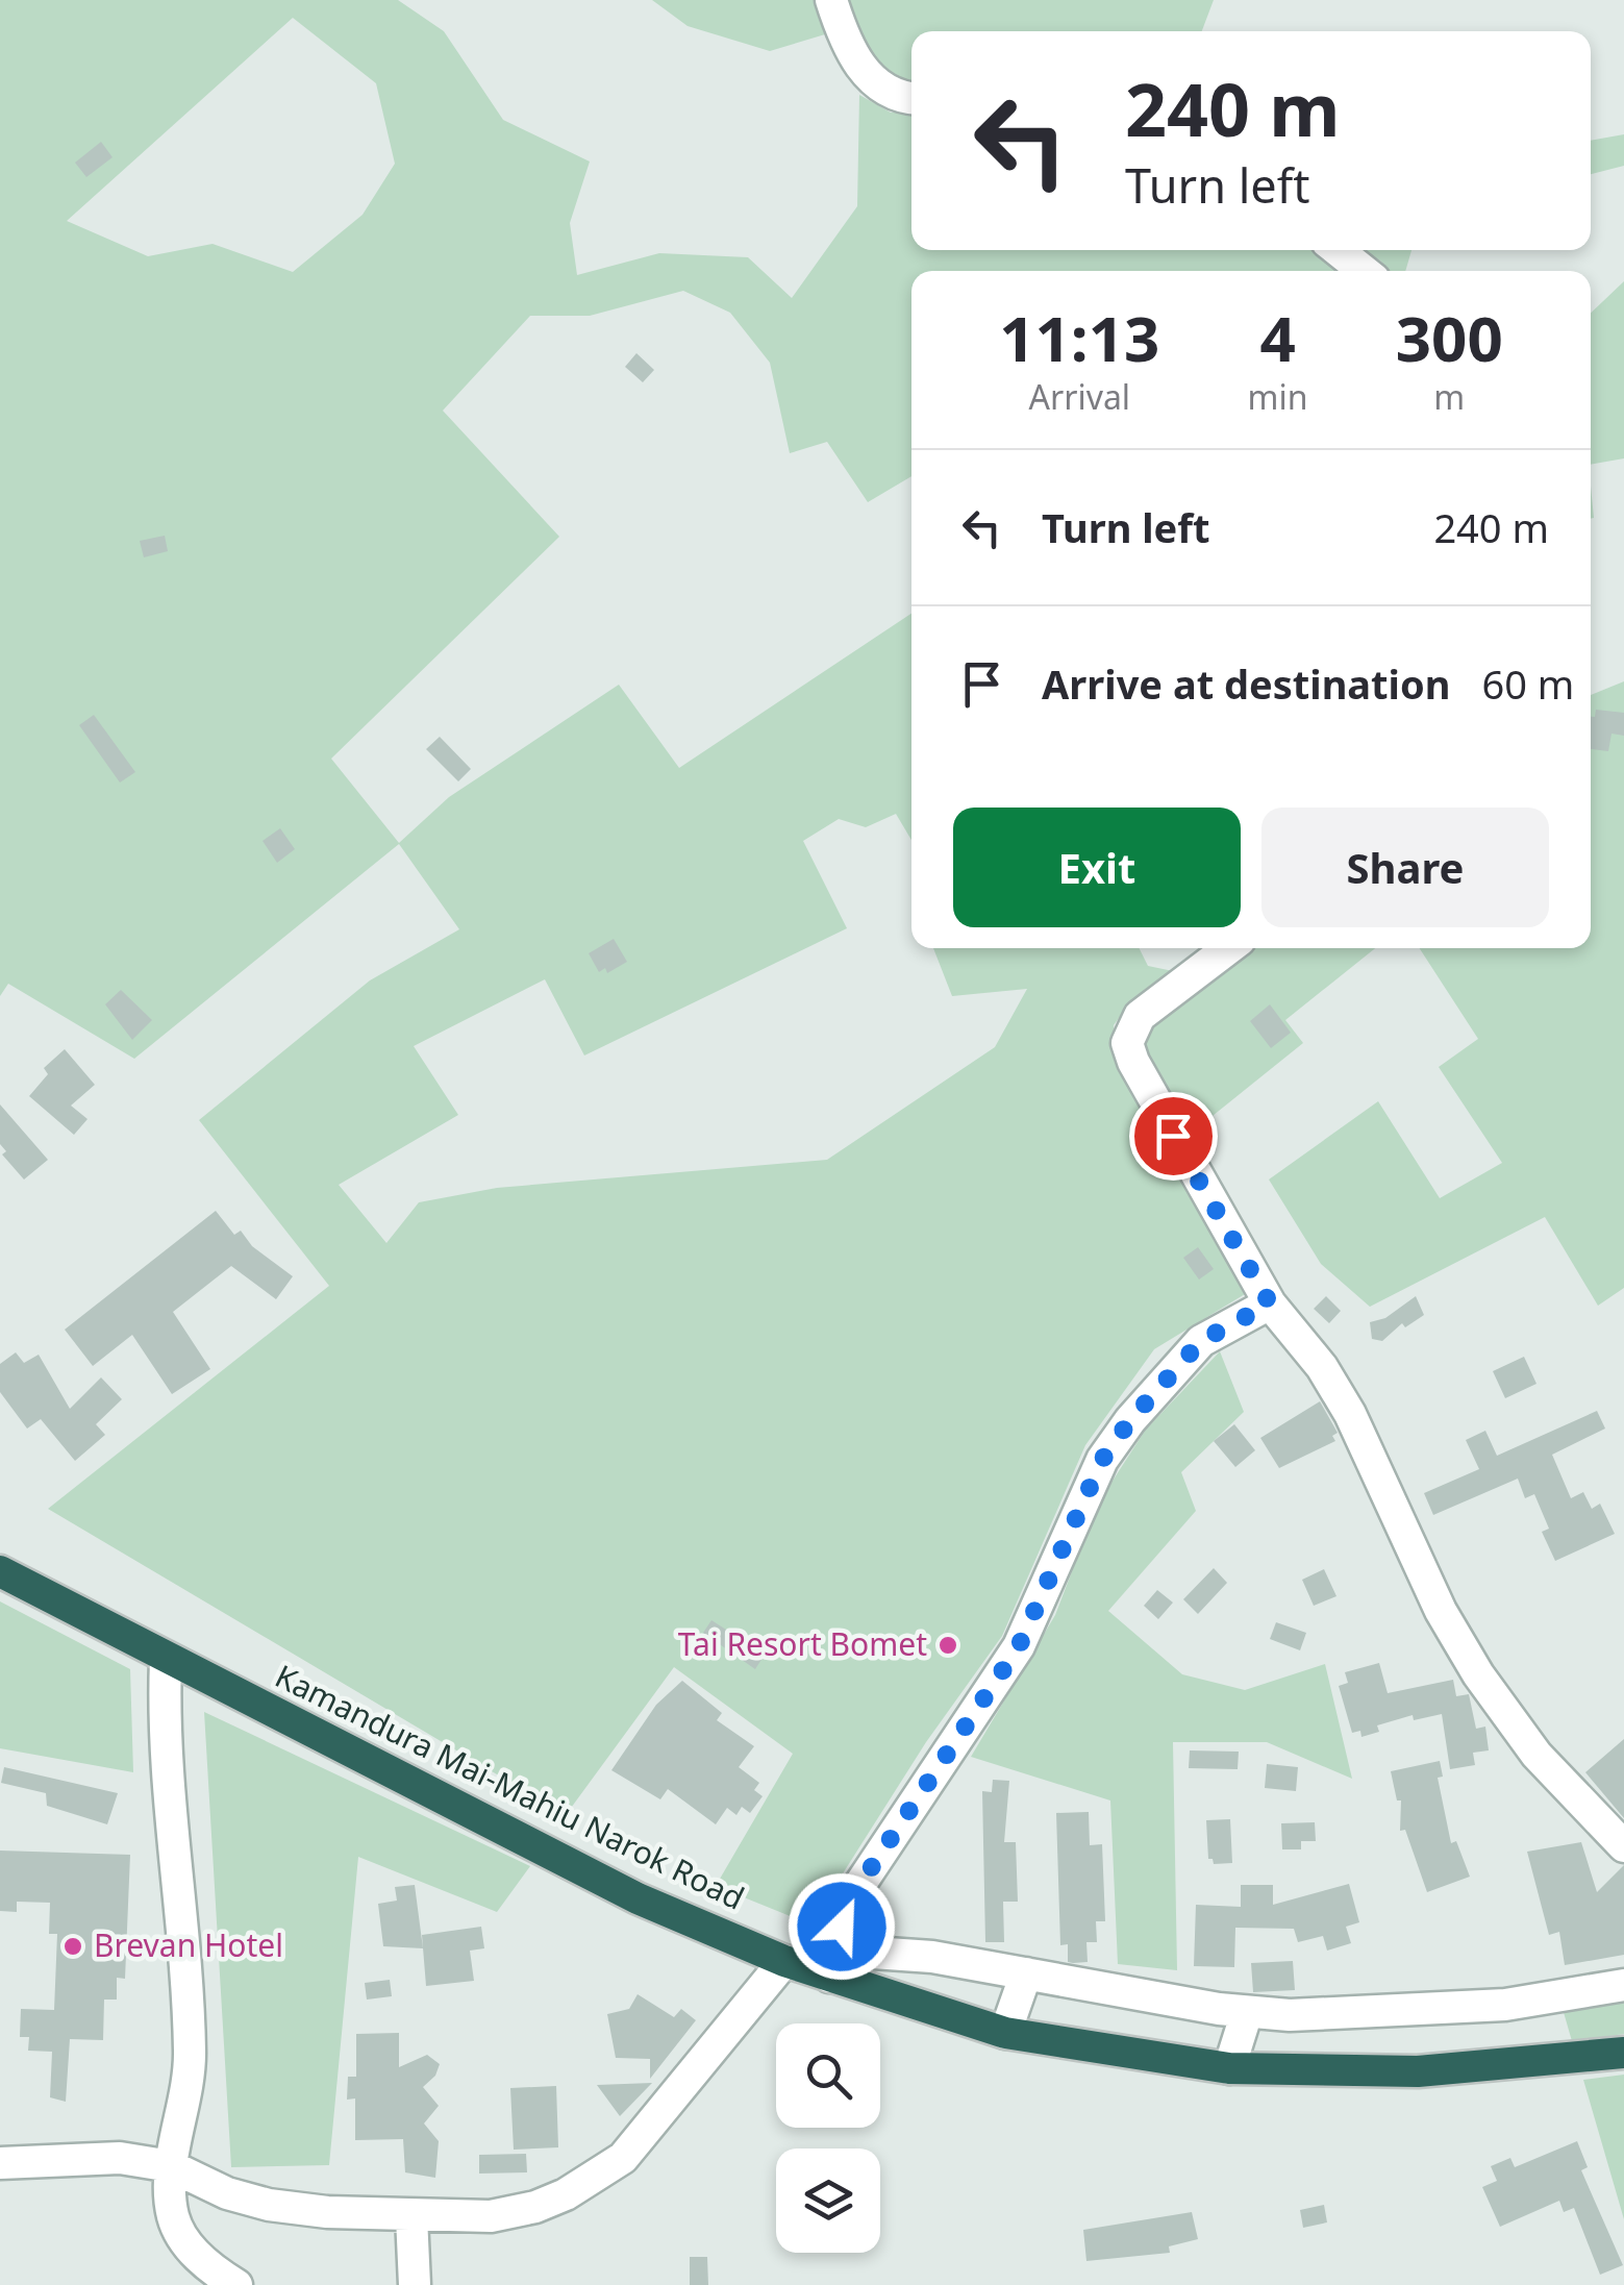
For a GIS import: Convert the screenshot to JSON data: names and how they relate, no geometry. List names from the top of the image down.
{
  "streets": {
    "highway": ["Kamandura Mai-Mahiu Narok Road"]
  },
  "places": ["Tai Resort Bomet", "Brevan Hotel"],
  "page": {
    "turn": ["240 m", "Turn left"],
    "eta": [
      "11:13",
      "Arrival",
      "4",
      "min",
      "300",
      "m"
    ],
    "list": [
      {
        "name": "Turn left",
        "value": "240 m"
      },
      {
        "name": "Arrive at destination",
        "value": "60 m"
      }
    ],
    "buttons": ["Exit", "Share"]
  }
}
